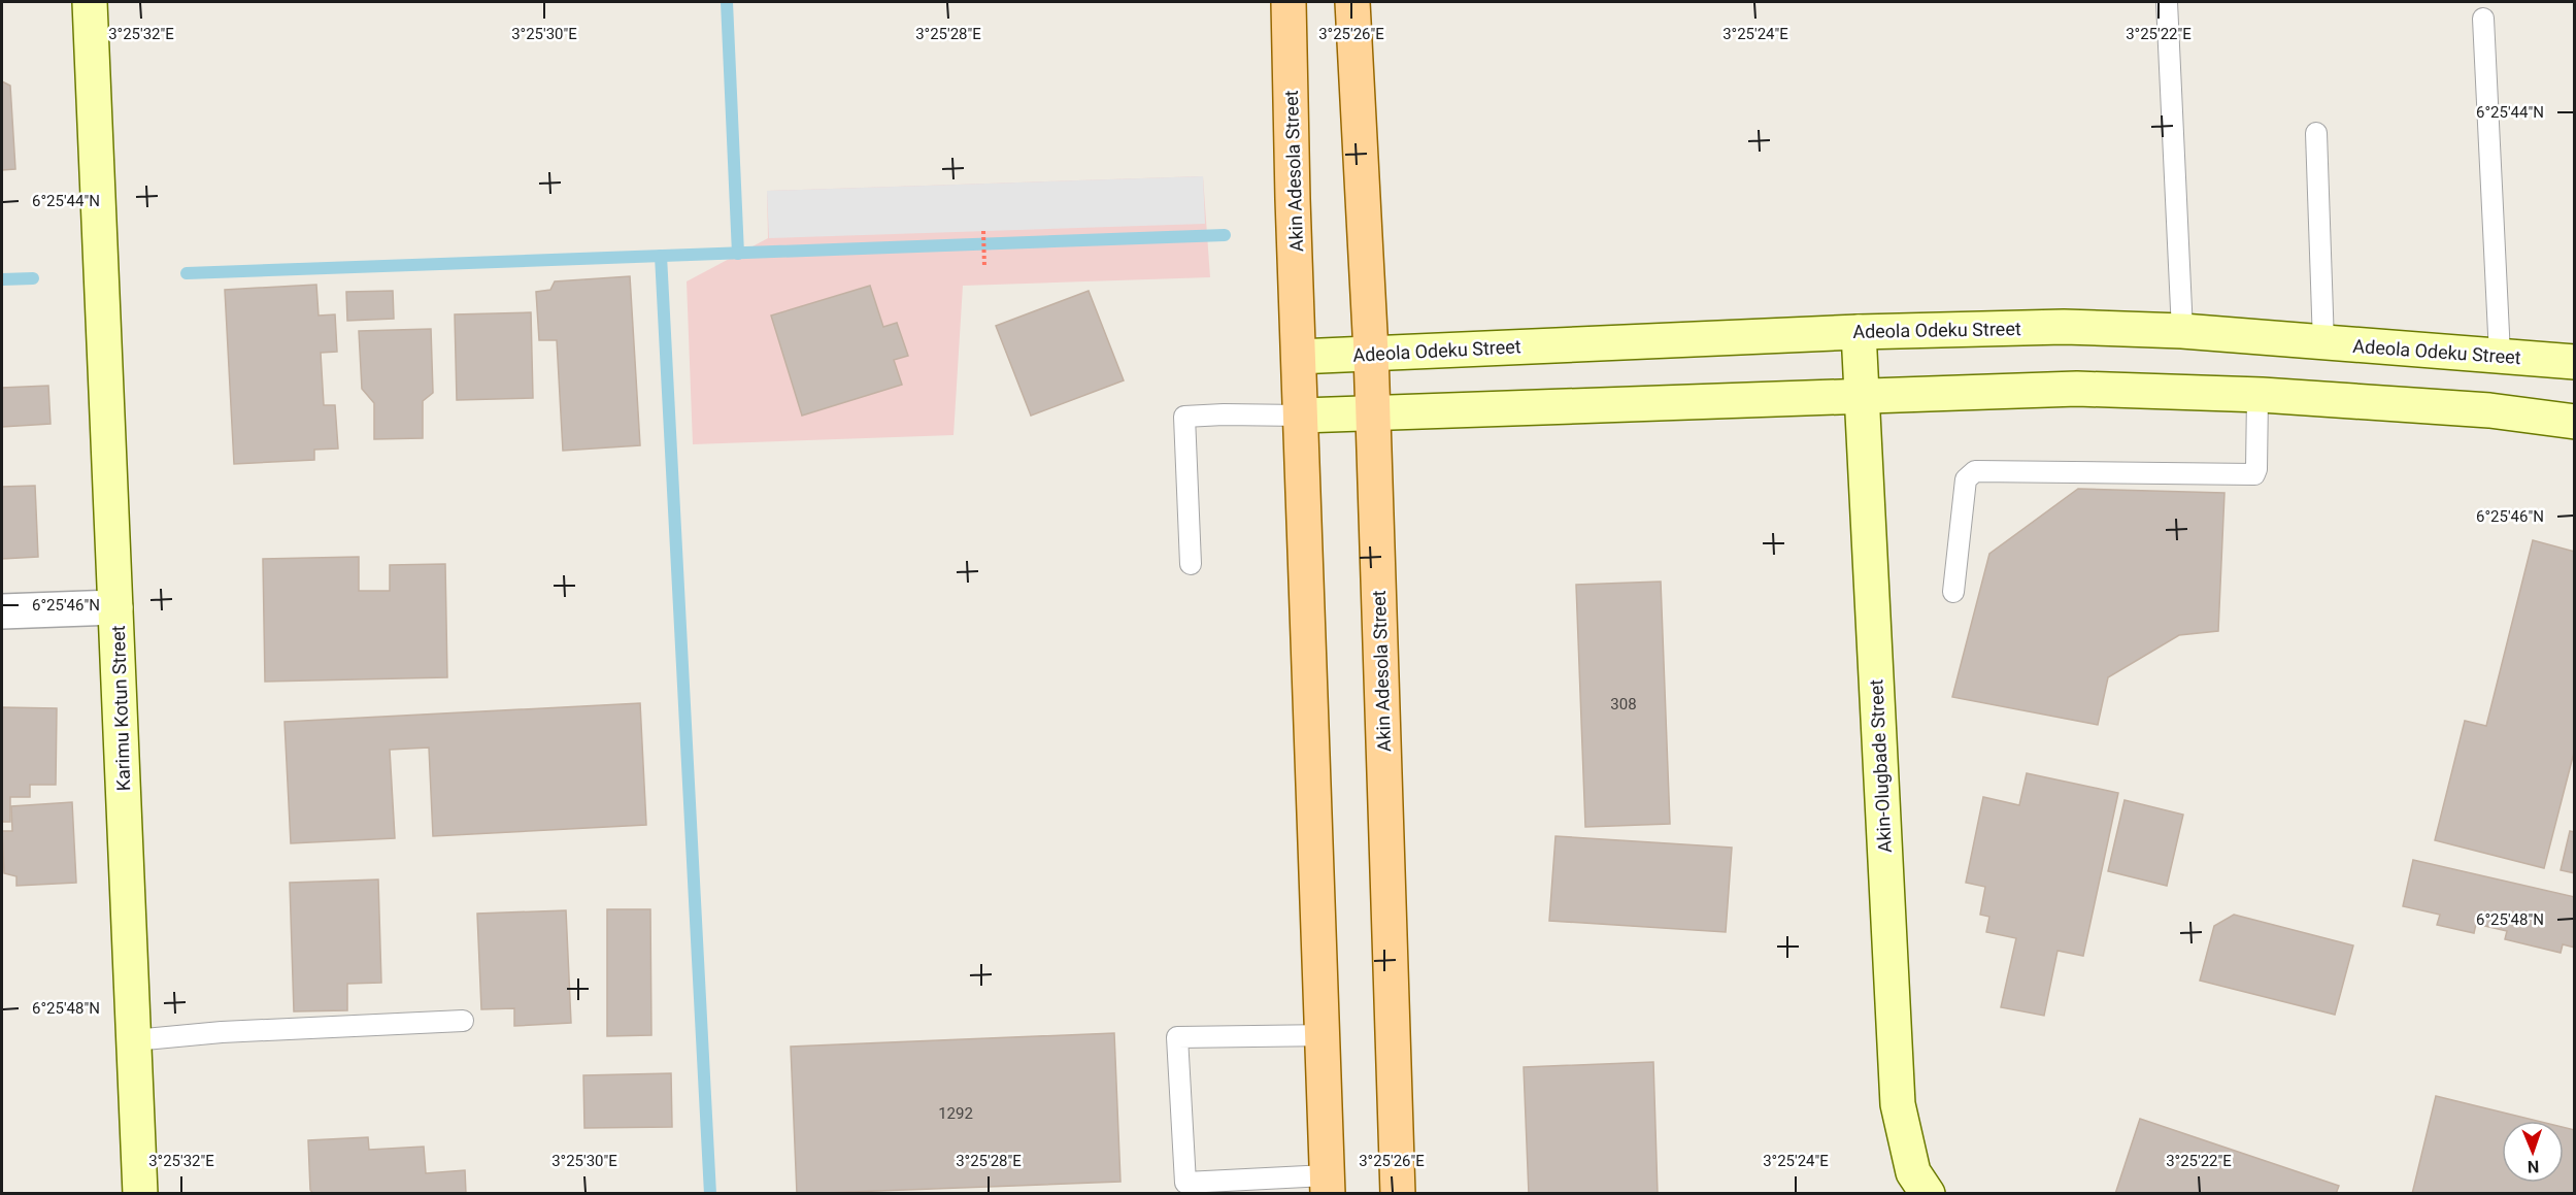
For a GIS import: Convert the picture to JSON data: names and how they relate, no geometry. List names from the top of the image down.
{
  "streets": {
    "main road": [
      "Akin Adesola Street",
      "Adeola Odeku Street",
      "Karimu Kotun Street",
      "Akin-Olugbade Street"
    ]
  },
  "crossings": [
    ["Akin Adesola Street", "Adeola Odeku Street"],
    ["Adeola Odeku Street", "Akin-Olugbade Street"]
  ],
  "house_numbers": ["308", "1292"],
  "north": "bottom",
  "coordinates": [
    "3°25'32\"E",
    "3°25'30\"E",
    "3°25'28\"E",
    "3°25'26\"E",
    "3°25'24\"E",
    "3°25'22\"E",
    "6°25'44\"N",
    "6°25'46\"N",
    "6°25'48\"N"
  ]
}
